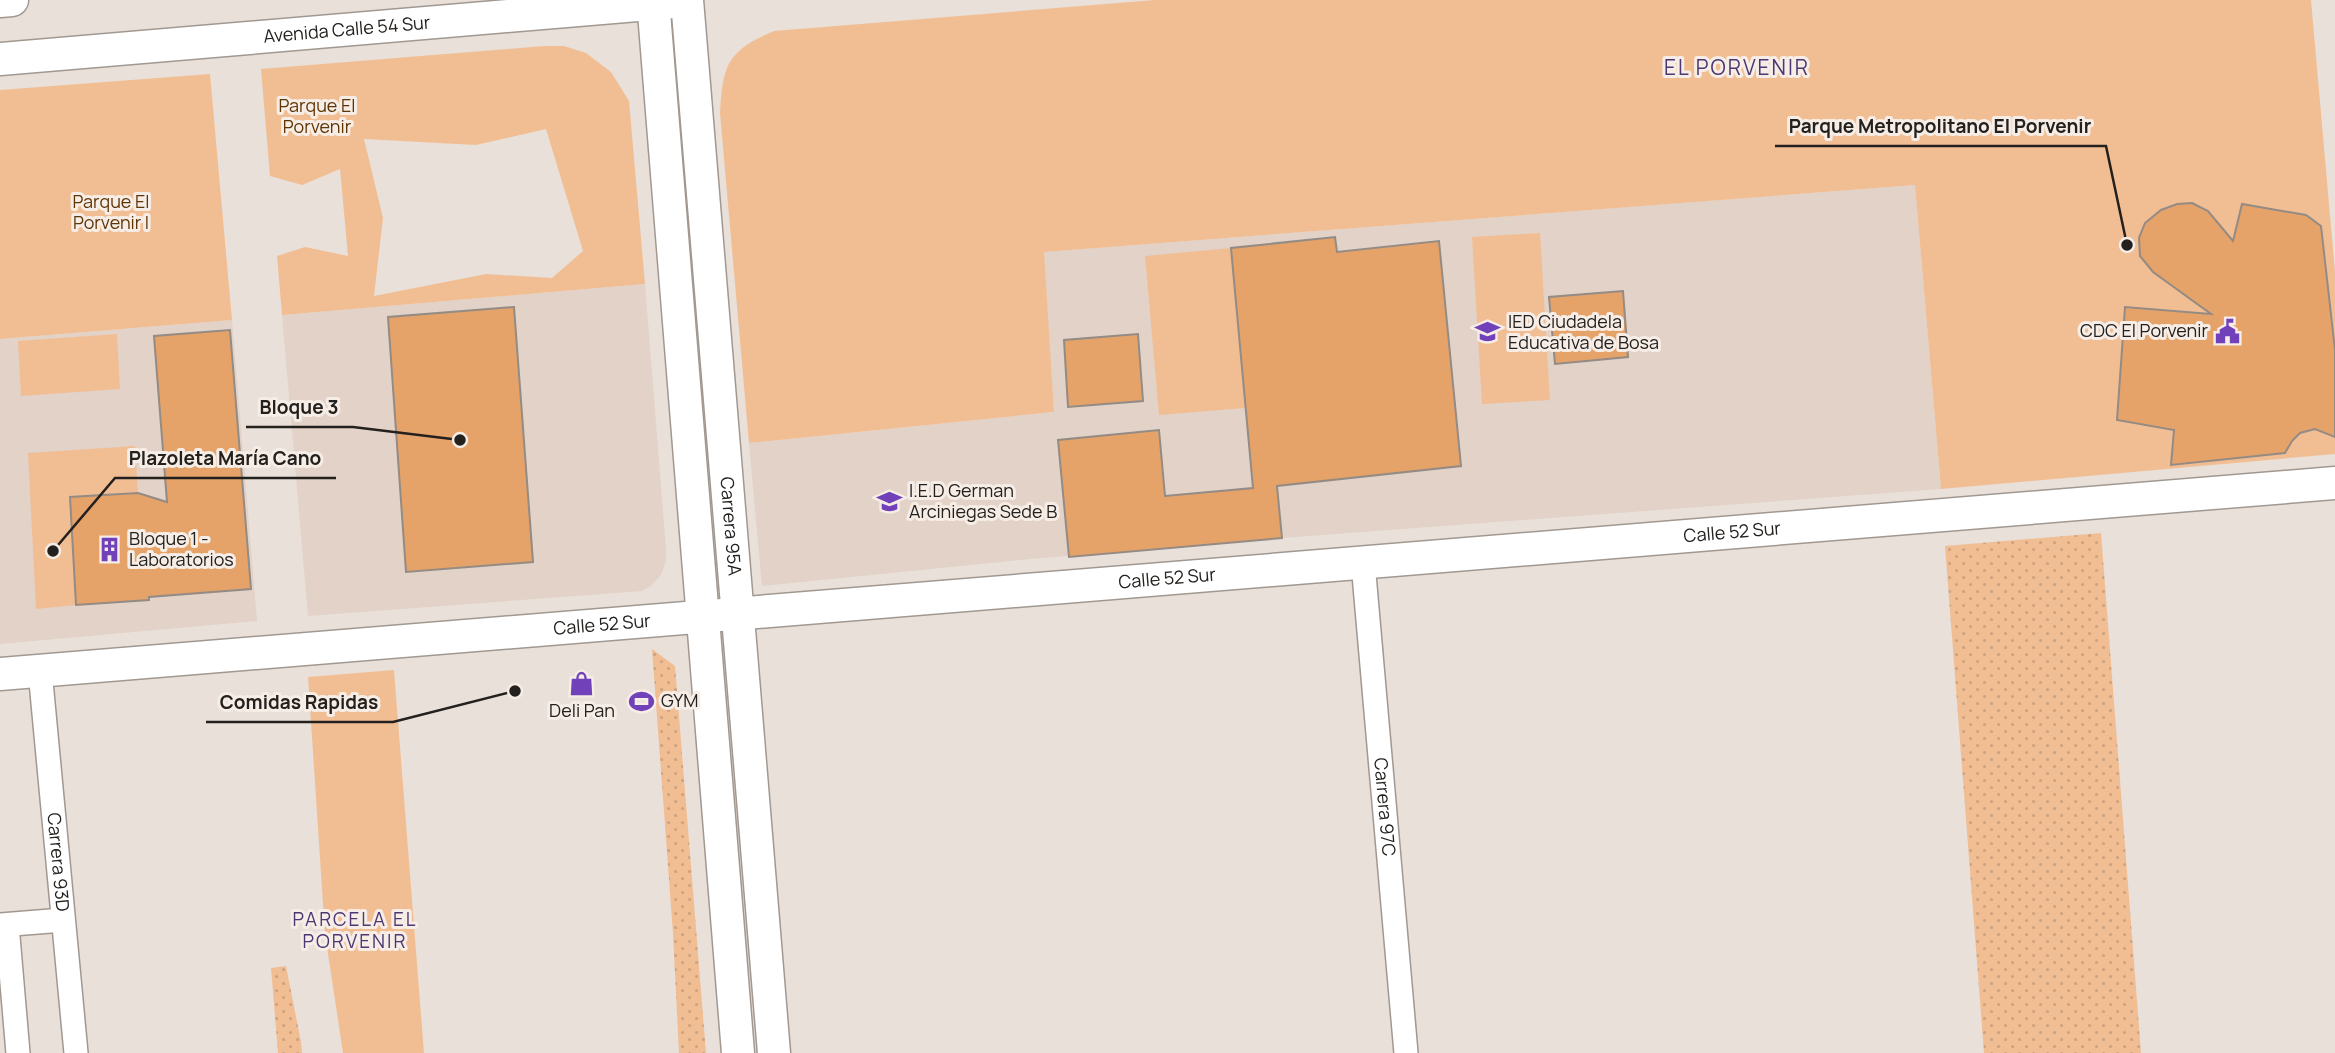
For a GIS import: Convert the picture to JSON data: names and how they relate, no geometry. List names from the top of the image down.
{
  "streets": {
    "street": [
      "Avenida Calle 54 Sur",
      "Carrera 95A",
      "Calle 52 Sur",
      "Carrera 97C",
      "Carrera 93D"
    ]
  },
  "crossings": [
    ["Avenida Calle 54 Sur", "Carrera 95A"],
    ["Carrera 95A", "Calle 52 Sur"],
    ["Calle 52 Sur", "Carrera 97C"],
    ["Calle 52 Sur", "Carrera 93D"]
  ],
  "districts": ["EL PORVENIR", "PARCELA EL PORVENIR"],
  "parks": ["Parque El Porvenir", "Parque El Porvenir I"],
  "places": {
    "other": [
      "Parque Metropolitano El Porvenir",
      "Bloque 3",
      "Plazoleta María Cano",
      "Comidas Rapidas"
    ],
    "public building": ["CDC El Porvenir"],
    "school or university": ["IED Ciudadela Educativa de Bosa", "I.E.D German Arciniegas Sede B"],
    "building": ["Bloque 1 - Laboratorios"],
    "shop": ["Deli Pan"],
    "sports": ["GYM"]
  }
}
